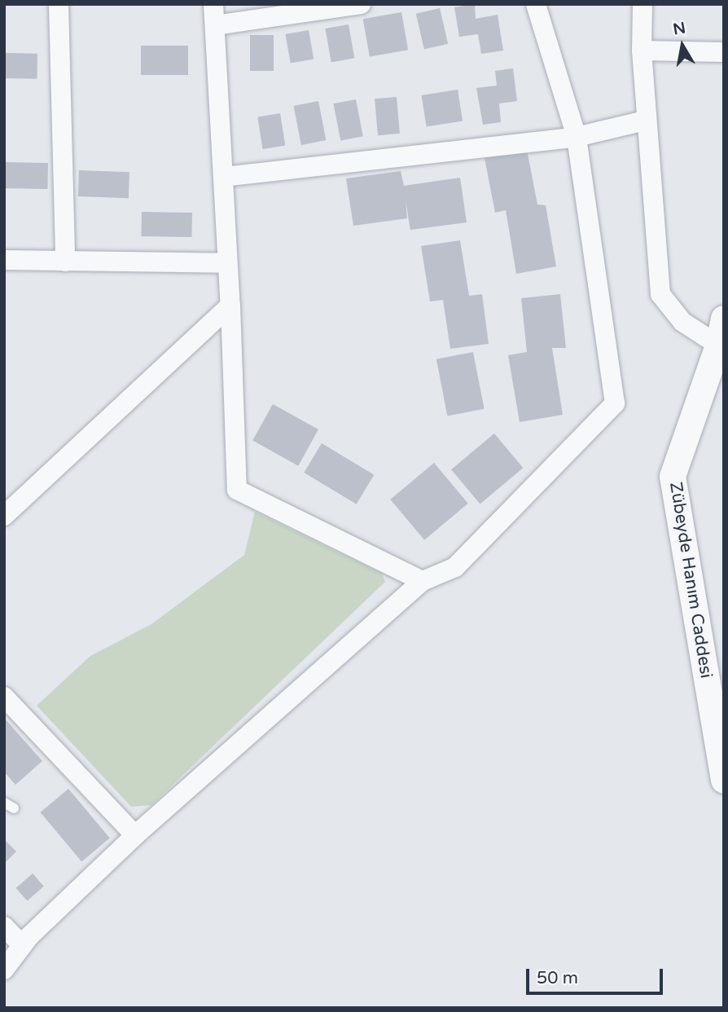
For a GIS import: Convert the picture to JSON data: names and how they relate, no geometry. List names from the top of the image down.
{
  "streets": {
    "street": ["Zübeyde Hanım Caddesi"]
  },
  "scale_bar": "50 m",
  "north": "top"
}
